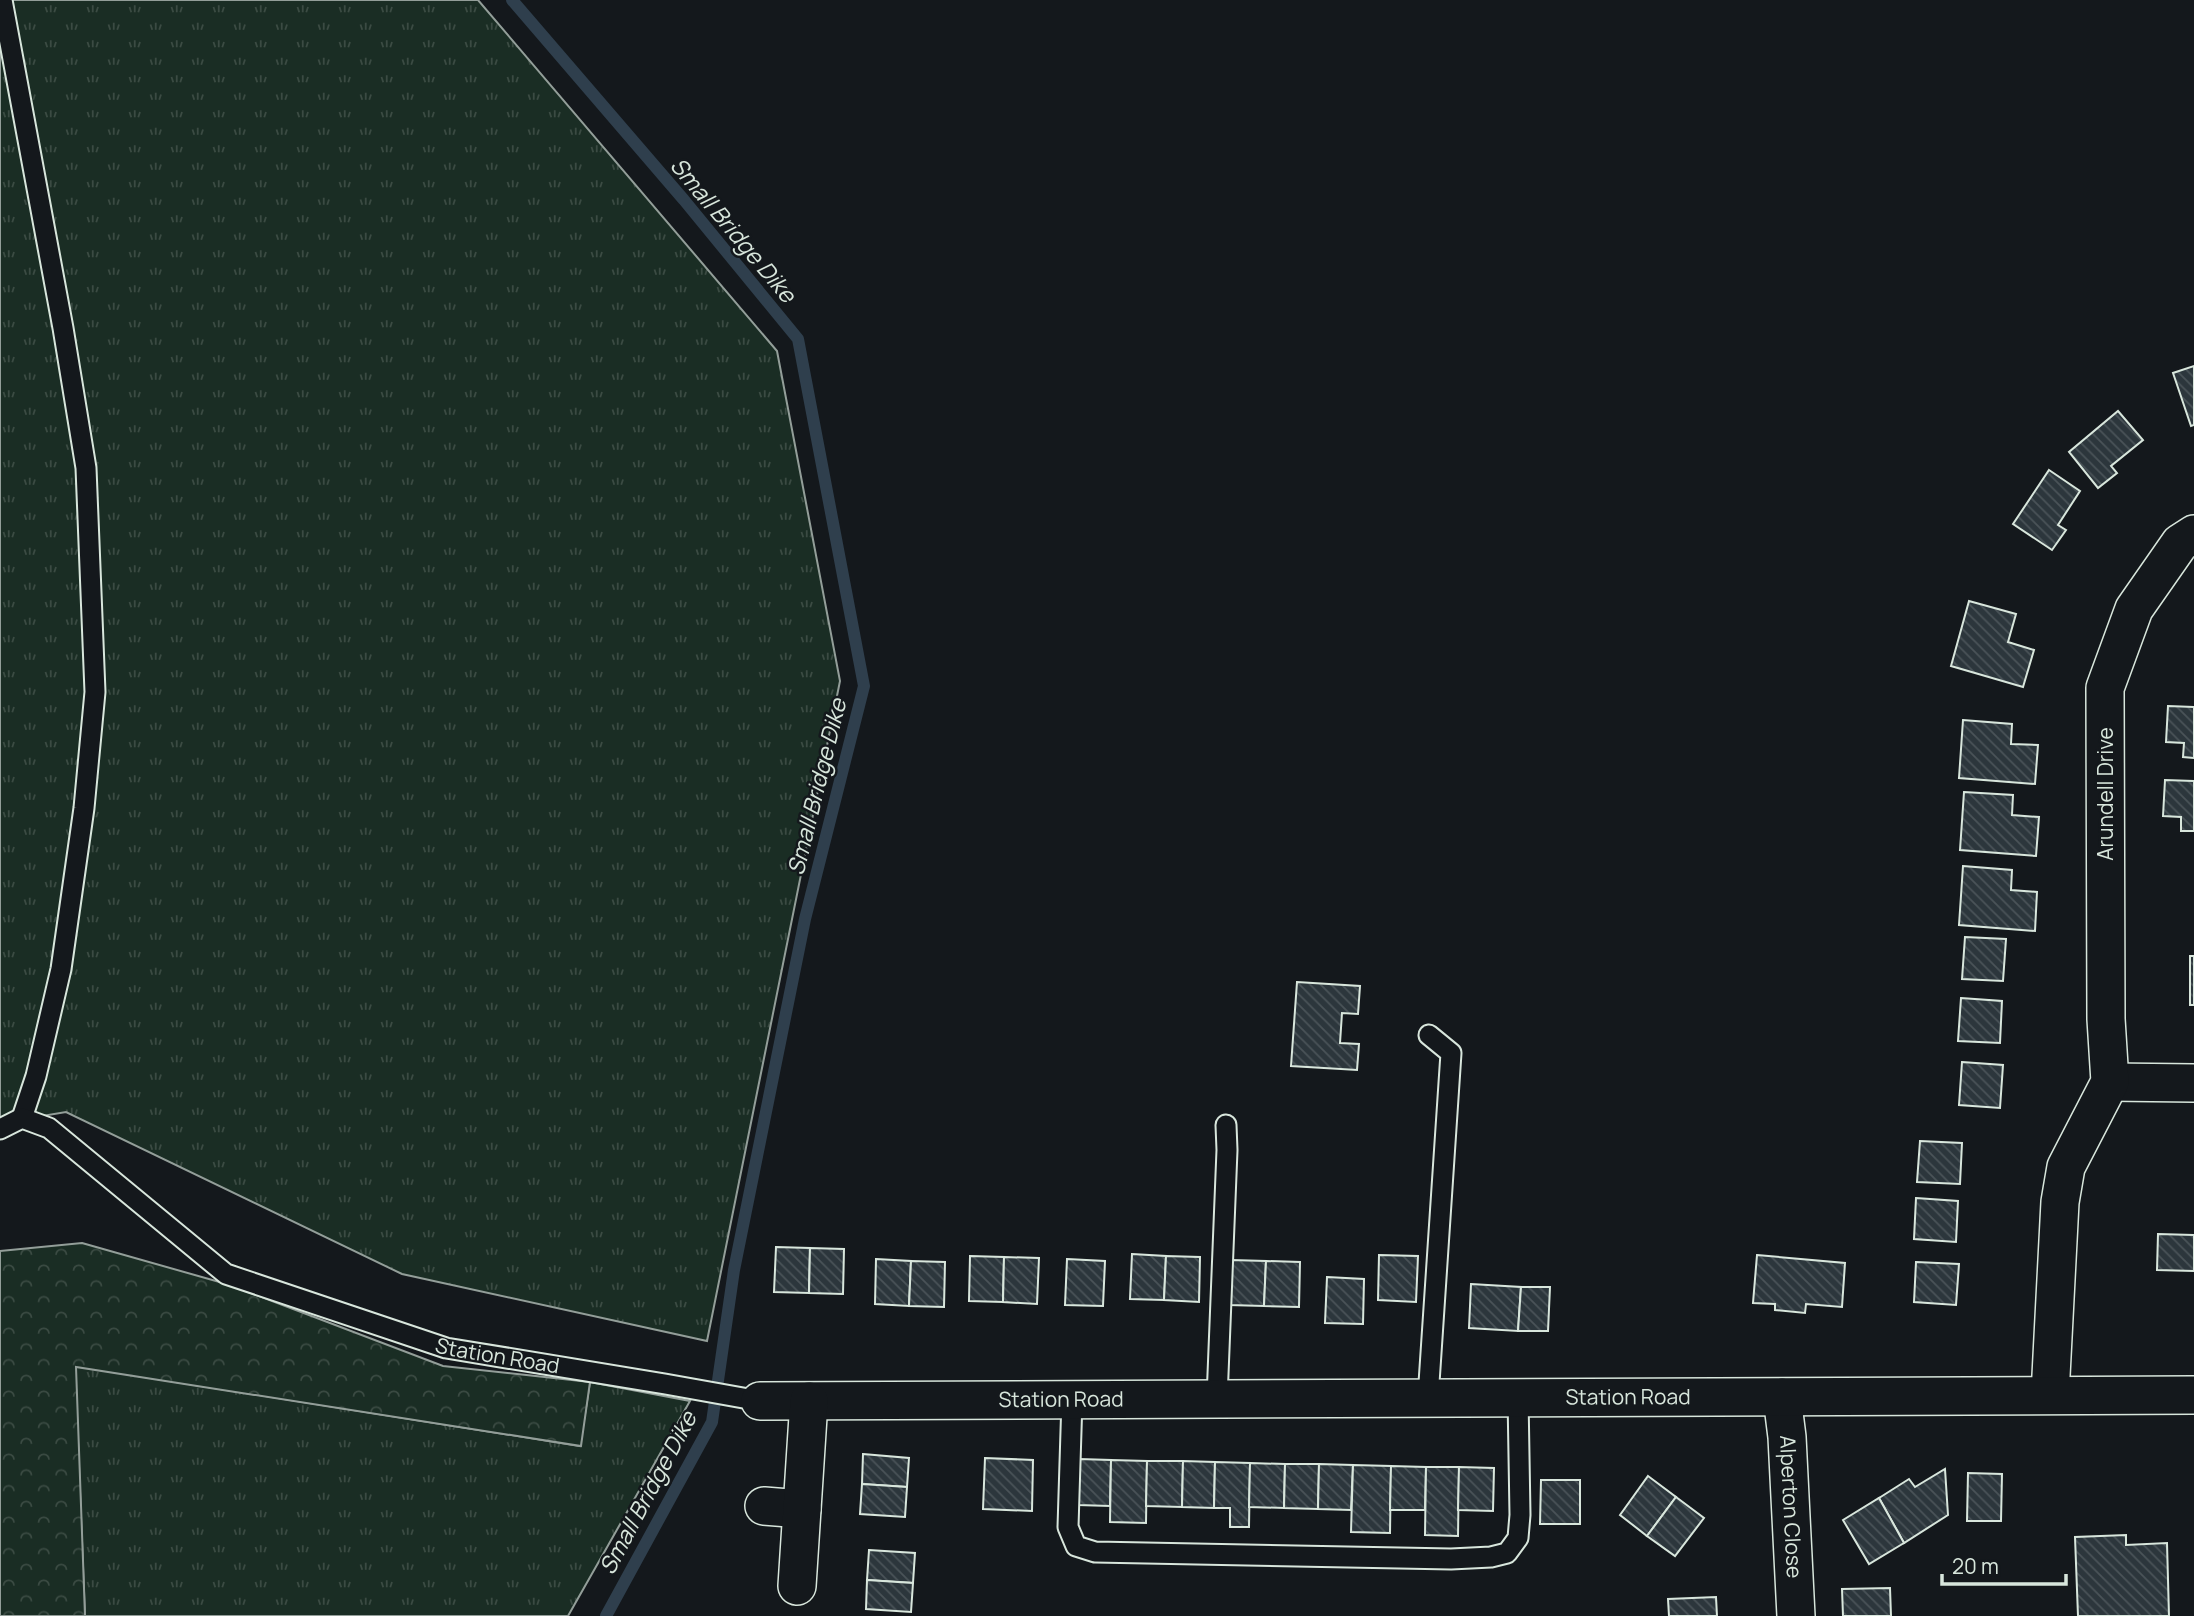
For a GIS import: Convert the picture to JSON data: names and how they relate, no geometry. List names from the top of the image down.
{
  "streets": {
    "street": ["Arundell Drive", "Station Road", "Alperton Close"]
  },
  "crossings": [
    ["Station Road", "Alperton Close"]
  ],
  "water": ["Small Bridge Dike"],
  "scale_bar": "20 m"
}
